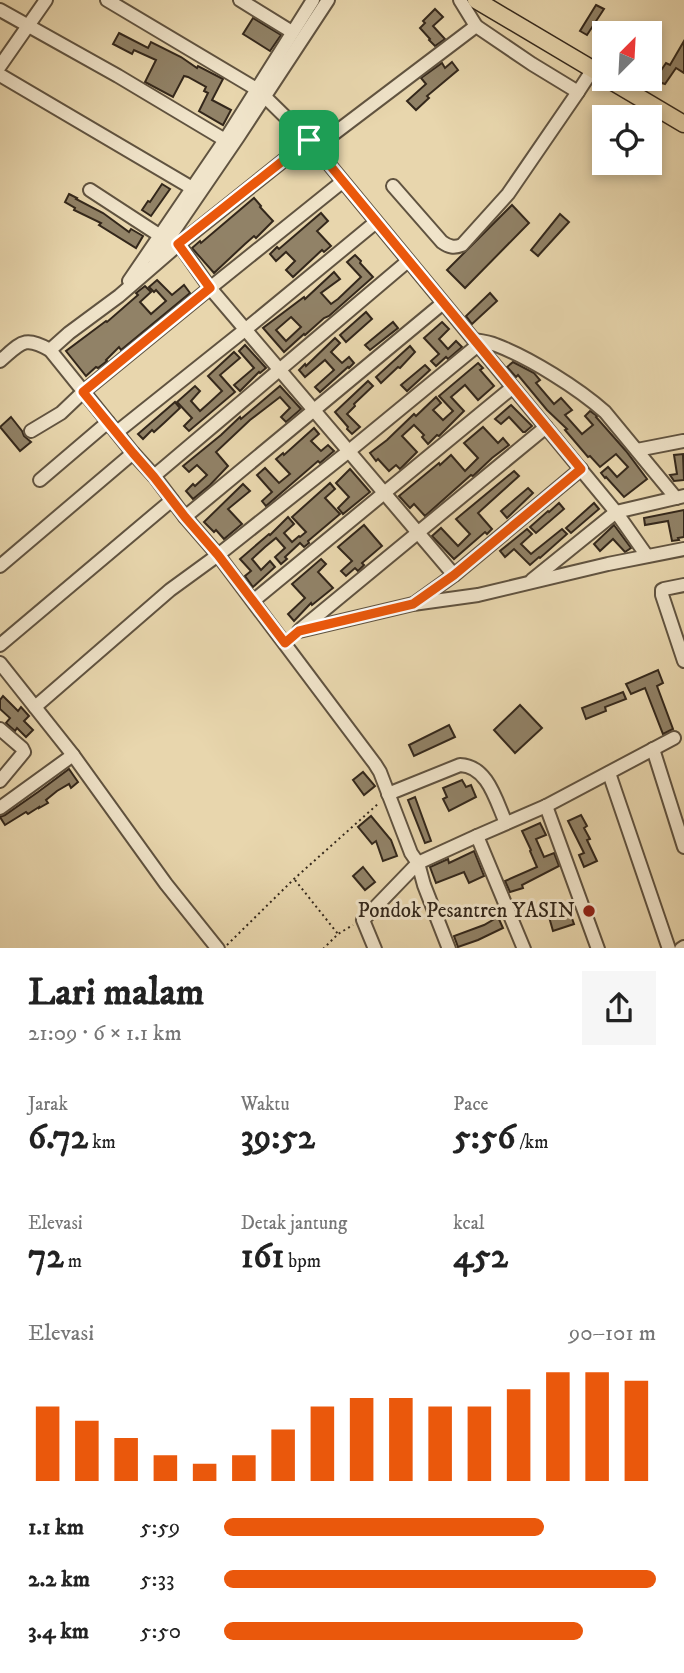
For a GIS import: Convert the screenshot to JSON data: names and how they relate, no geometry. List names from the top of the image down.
{
  "places": ["Pondok Pesantren YASIN"],
  "north": "top right",
  "page": {
    "heading": ["Lari malam", "21:09 · 6 × 1.1 km"],
    "stats": [
      ["Jarak", "6.72 km"],
      ["Waktu", "39:52"],
      ["Pace", "5:56 /km"],
      ["Elevasi", "72 m"],
      ["Detak jantung", "161 bpm"],
      ["kcal", "452"]
    ],
    "chart": ["Elevasi", "90–101 m"],
    "list": [
      {
        "name": "1.1 km",
        "note": "5:59"
      },
      {
        "name": "2.2 km",
        "note": "5:33"
      },
      {
        "name": "3.4 km",
        "note": "5:50"
      }
    ]
  }
}
